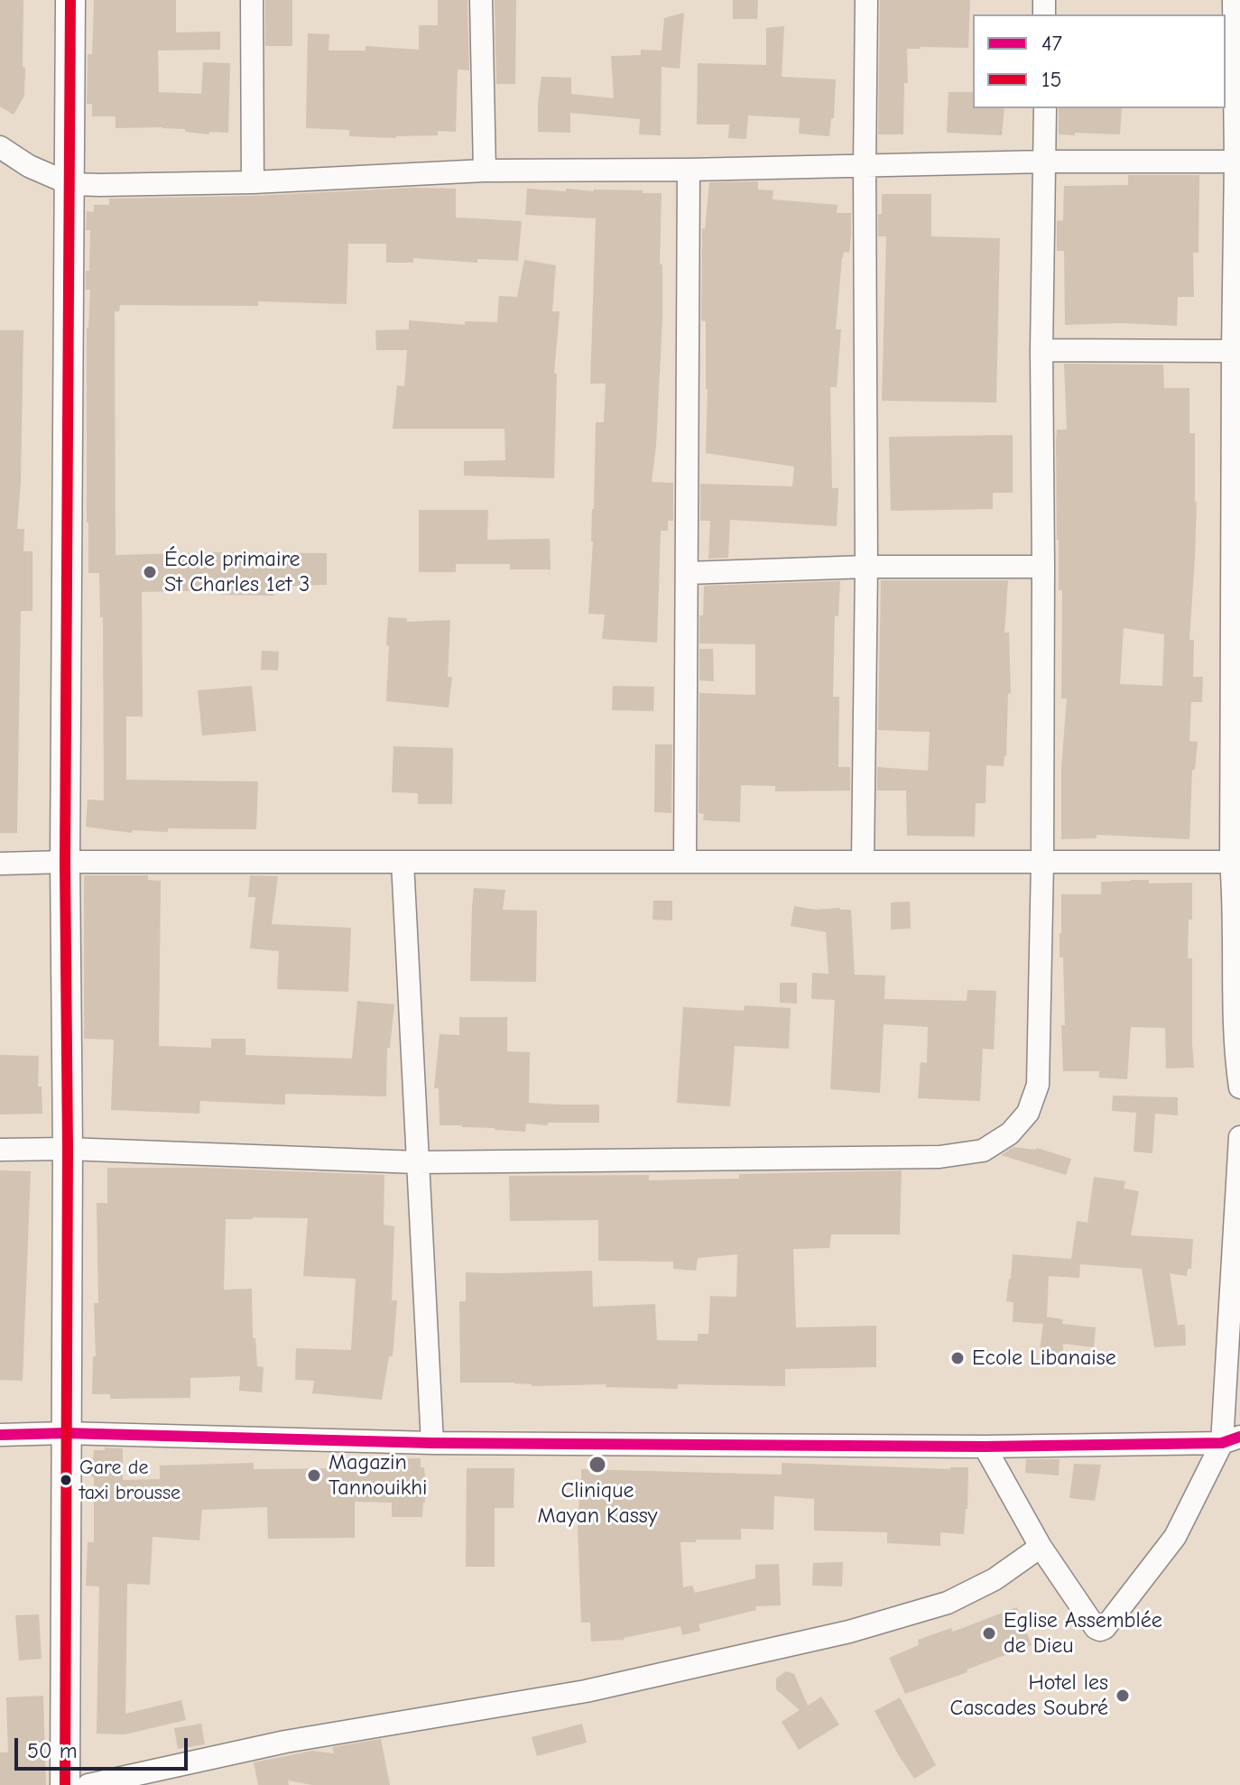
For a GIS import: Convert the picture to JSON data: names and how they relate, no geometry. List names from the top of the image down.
{
  "places": [
    "École primaire St Charles 1et 3",
    "Ecole Libanaise",
    "Clinique Mayan Kassy",
    "Magazin Tannouikhi",
    "Gare de taxi brousse",
    "Eglise Assemblée de Dieu",
    "Hotel les Cascades Soubré"
  ],
  "lines": ["transit line 15", "transit line 47"],
  "legend": ["47", "15"],
  "scale_bar": "50 m"
}
